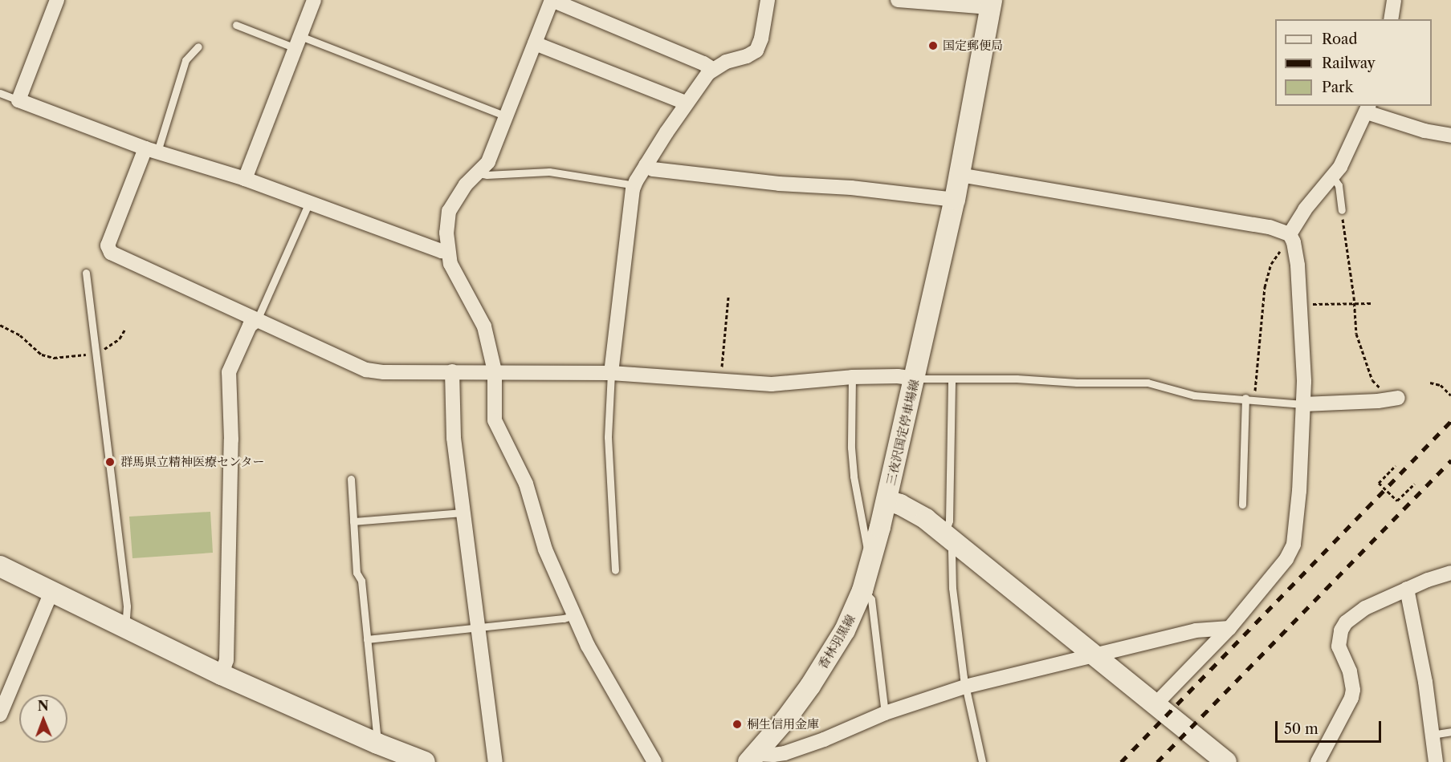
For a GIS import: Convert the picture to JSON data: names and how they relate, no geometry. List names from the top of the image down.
{
  "streets": {
    "main road": ["三夜沢国定停車場線", "香林羽黒線"]
  },
  "crossings": [
    ["三夜沢国定停車場線", "香林羽黒線"]
  ],
  "places": ["国定郵便局", "群馬県立精神医療センター", "桐生信用金庫"],
  "legend": ["Road", "Railway", "Park"],
  "scale_bar": "50 m",
  "north": "top"
}
